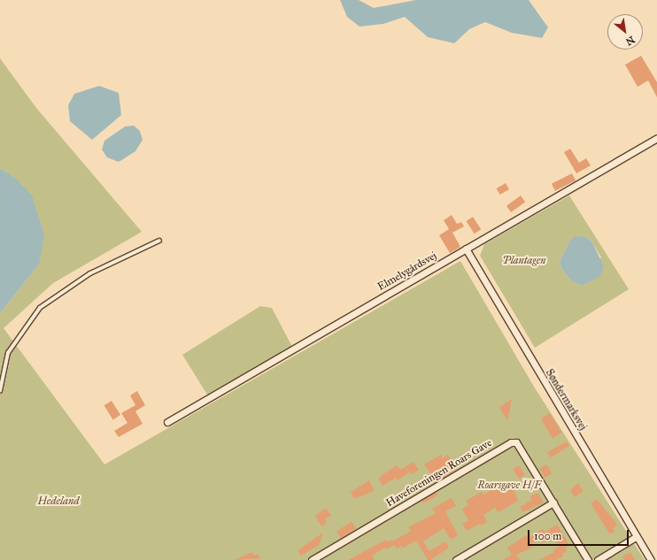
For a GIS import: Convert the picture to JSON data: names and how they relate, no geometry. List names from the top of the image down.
{
  "streets": {
    "street": ["Elmelygårdsvej", "Søndermarksvej", "Haveforeningen Roars Gave"]
  },
  "crossings": [
    ["Elmelygårdsvej", "Søndermarksvej"]
  ],
  "parks": ["Plantagen", "Roarsgave H/F", "Hedeland"],
  "scale_bar": "100 m",
  "north": "bottom right"
}
